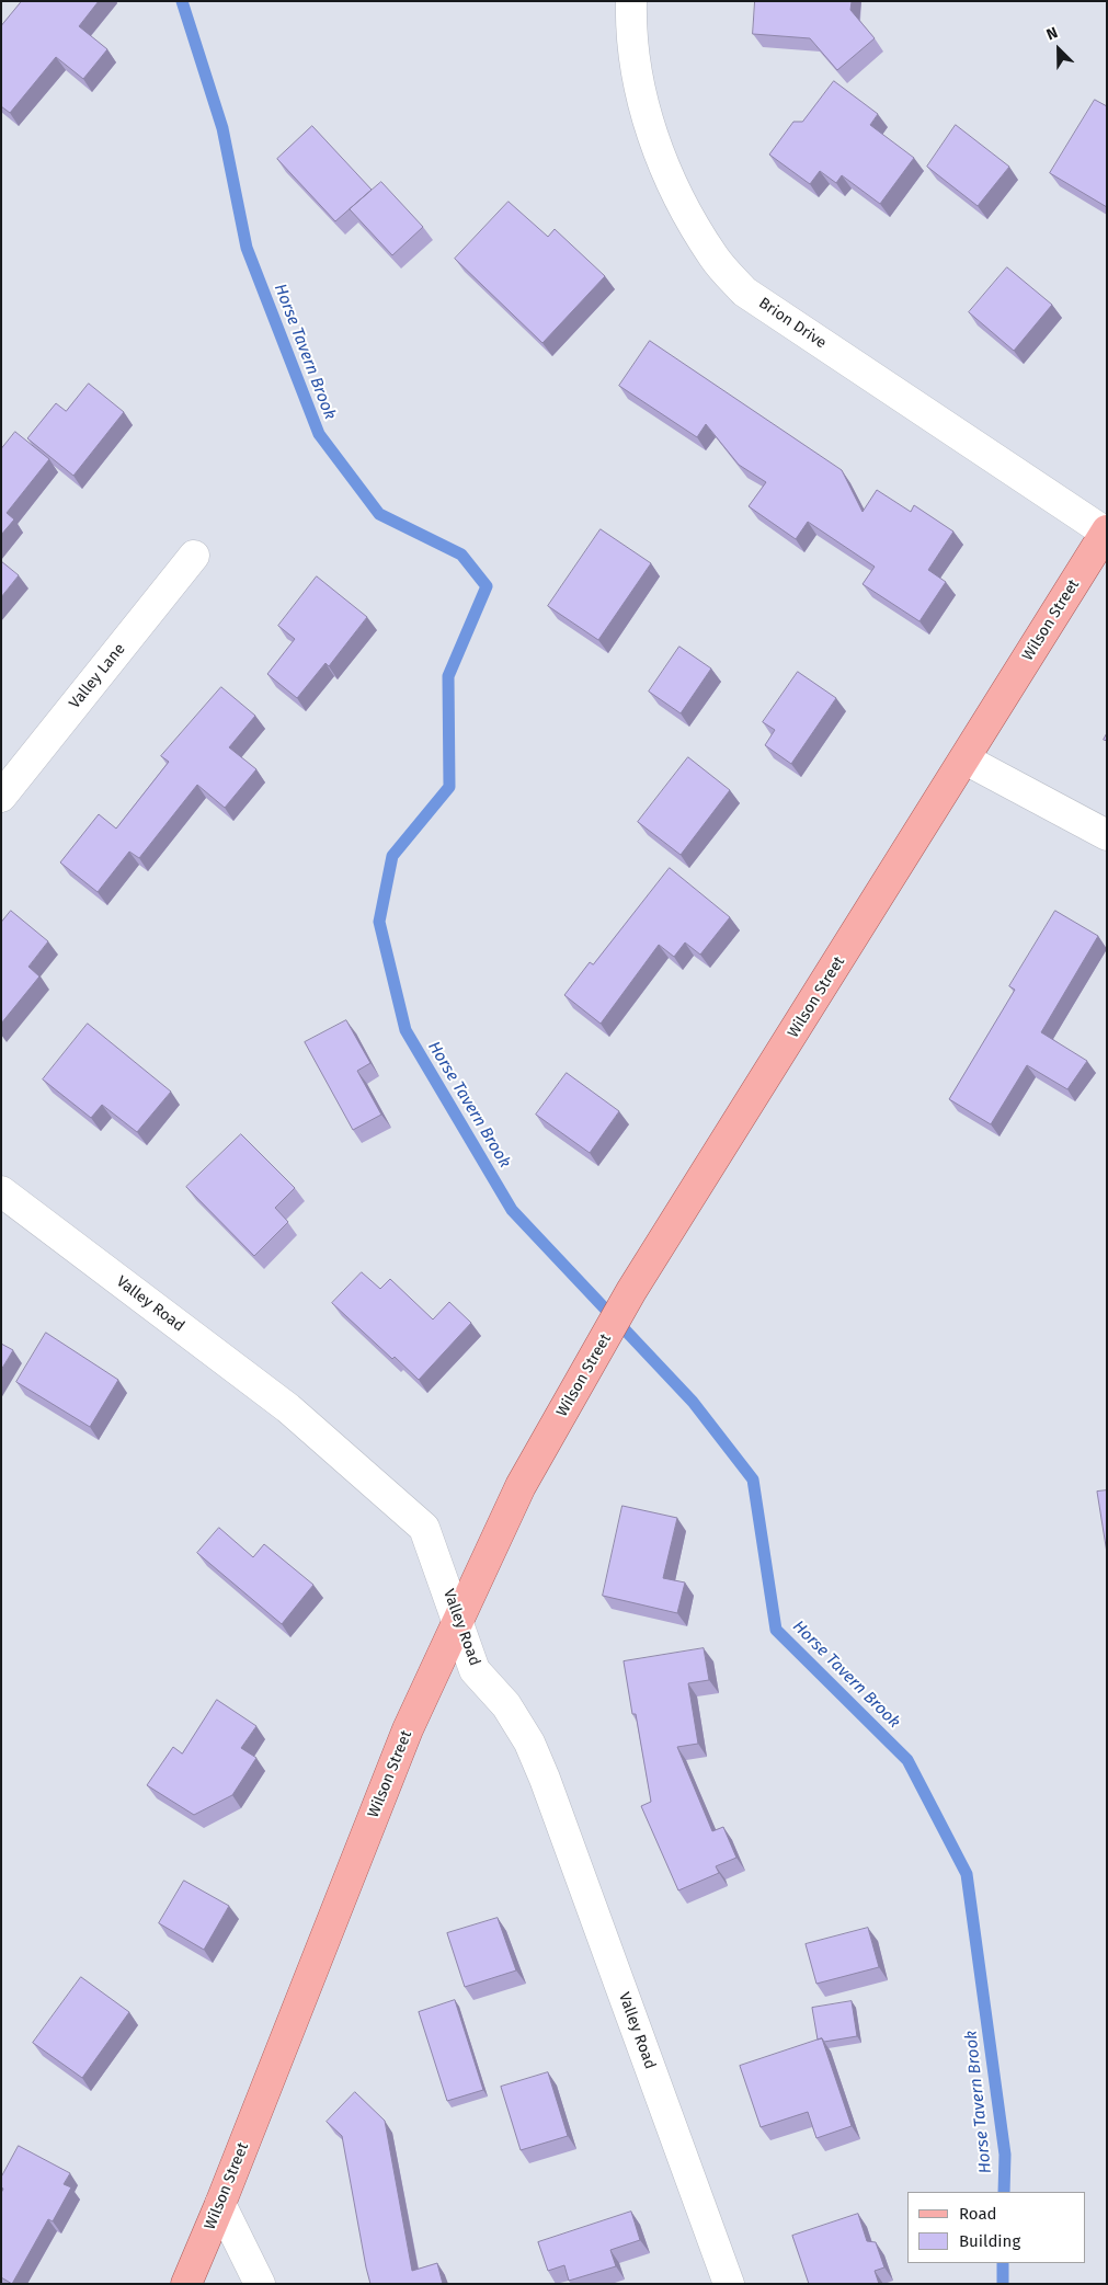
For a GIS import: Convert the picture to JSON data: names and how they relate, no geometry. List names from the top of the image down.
{
  "streets": {
    "main road": ["Wilson Street"],
    "street": ["Brion Drive", "Valley Lane", "Valley Road"]
  },
  "crossings": [
    ["Brion Drive", "Wilson Street"],
    ["Wilson Street", "Valley Road"]
  ],
  "water": ["Horse Tavern Brook"],
  "legend": ["Road", "Building"],
  "north": "top left"
}
